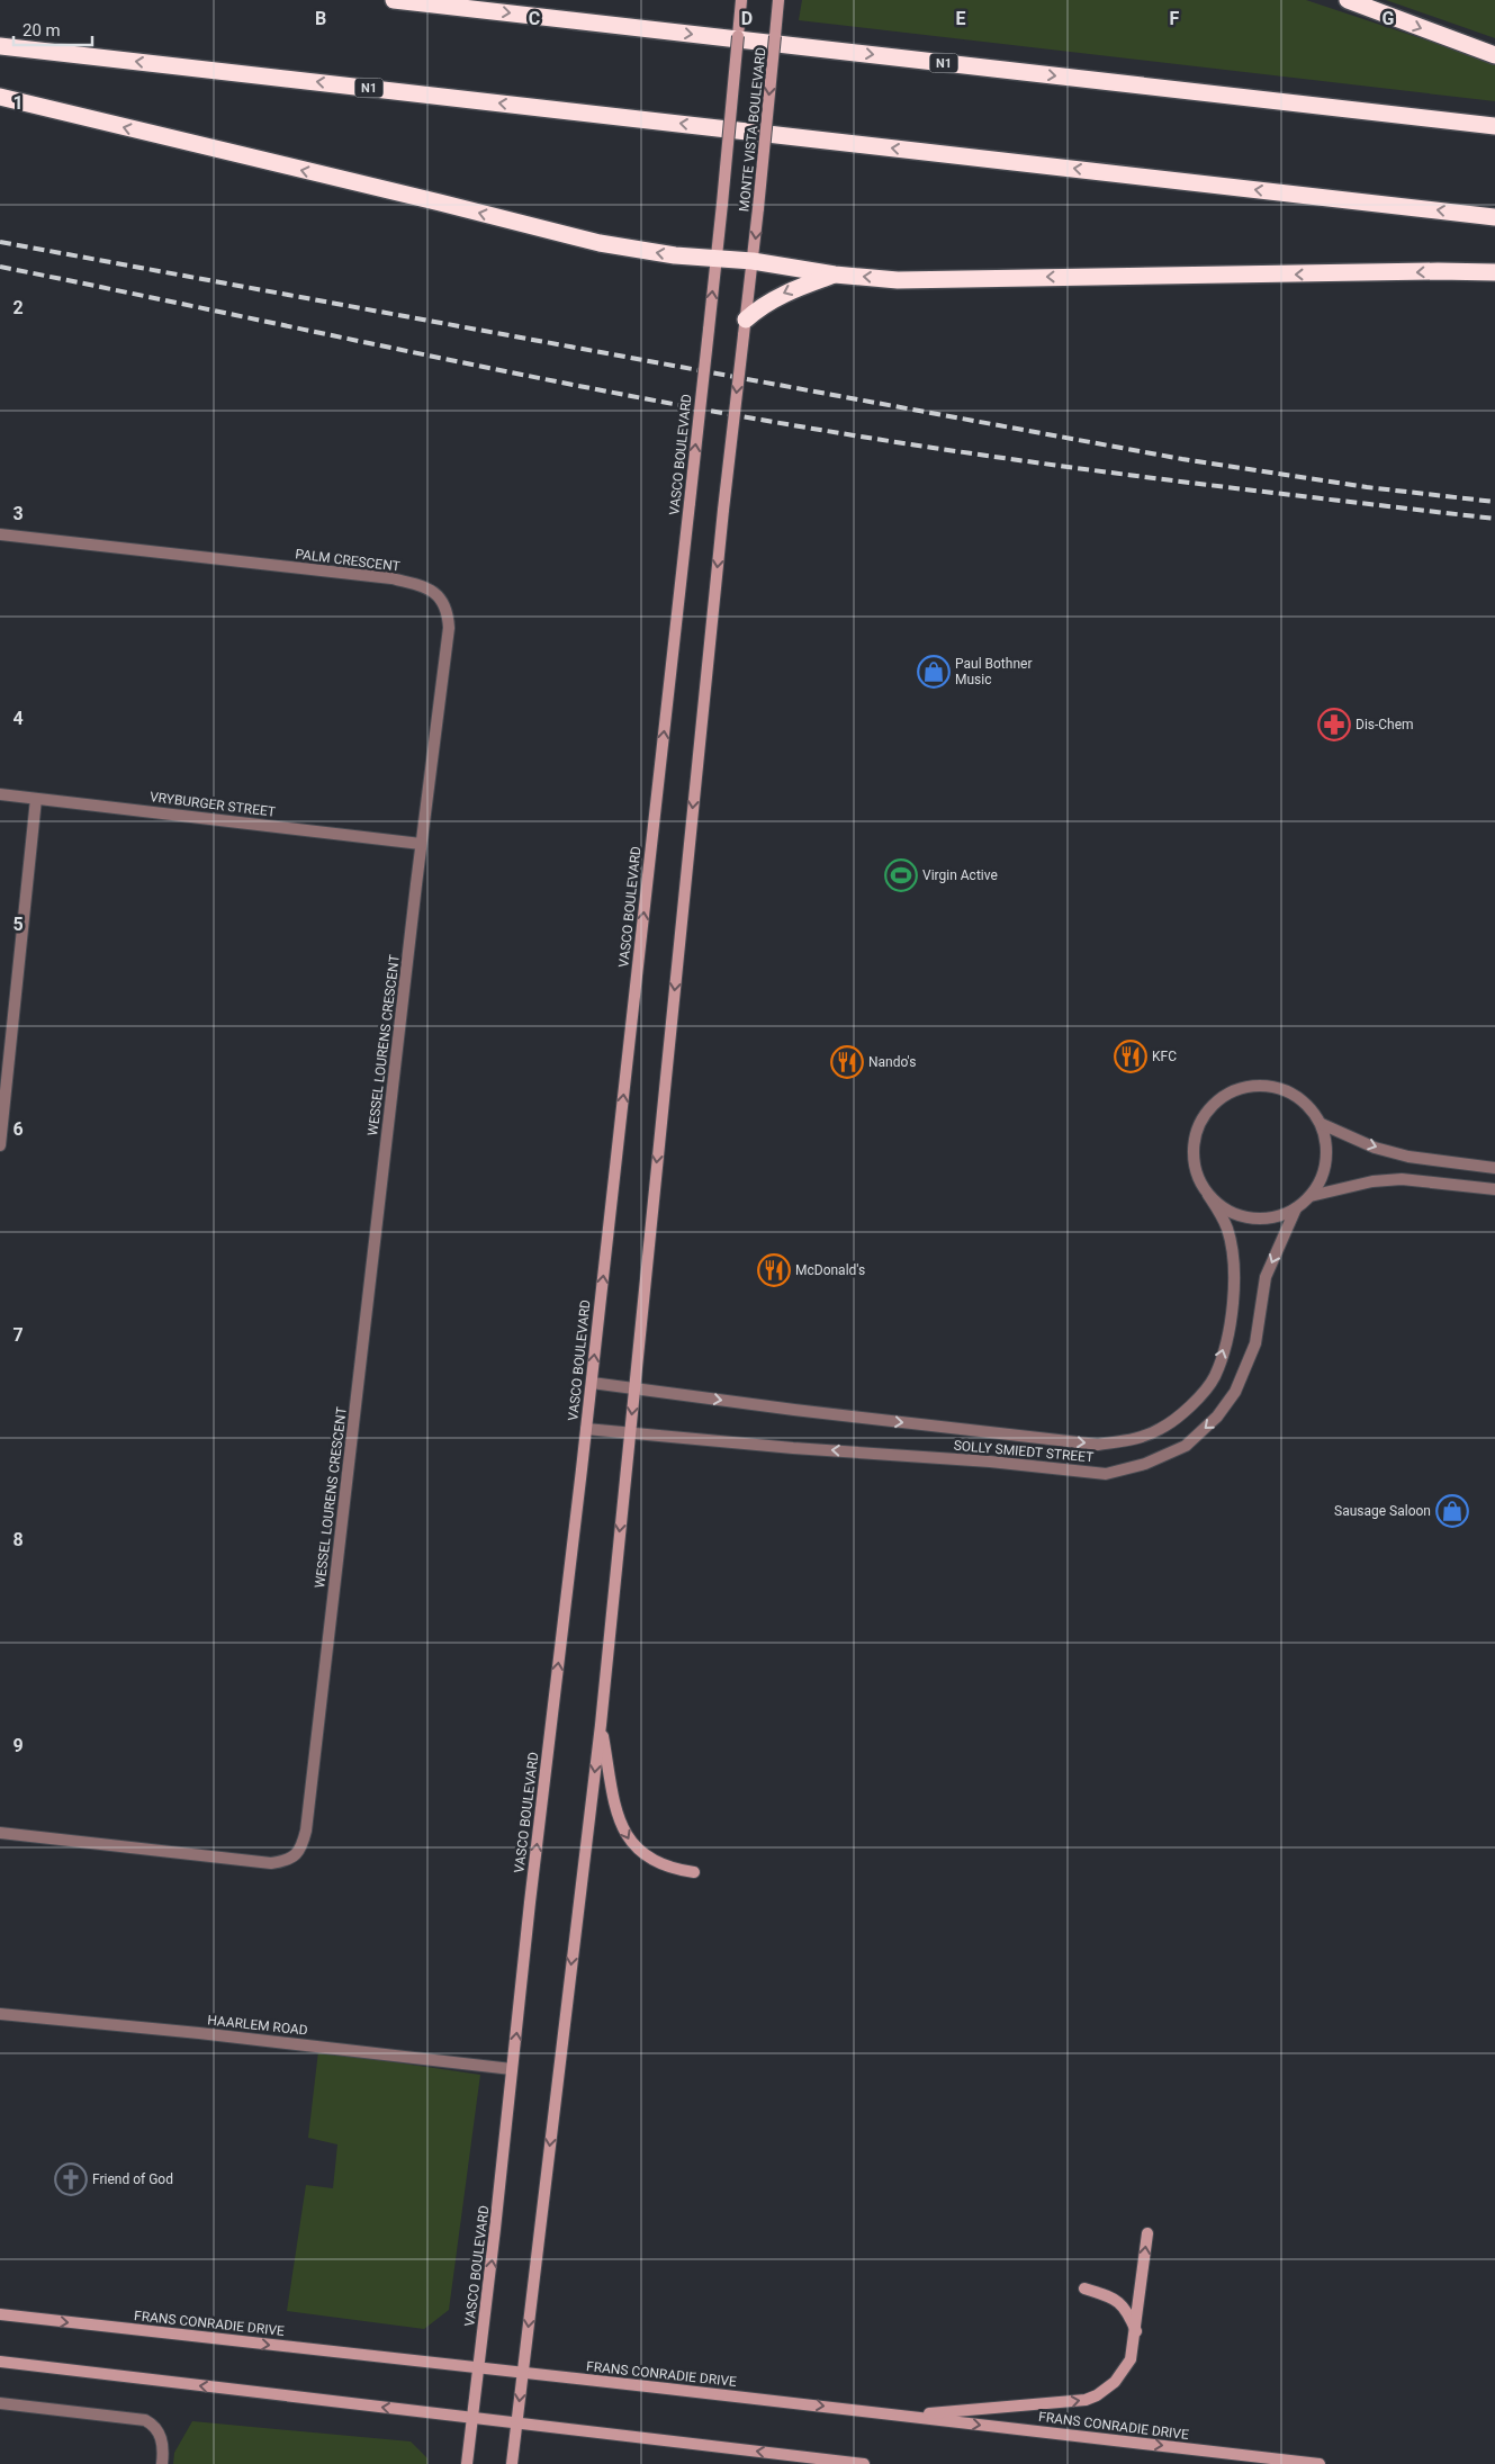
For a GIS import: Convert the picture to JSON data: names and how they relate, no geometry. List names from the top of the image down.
{
  "streets": {
    "highway": ["N1"],
    "main road": ["MONTE VISTA BOULEVARD", "VASCO BOULEVARD", "FRANS CONRADIE DRIVE"],
    "street": [
      "PALM CRESCENT",
      "VRYBURGER STREET",
      "WESSEL LOURENS CRESCENT",
      "SOLLY SMIEDT STREET",
      "HAARLEM ROAD"
    ]
  },
  "crossings": [
    ["MONTE VISTA BOULEVARD", "VASCO BOULEVARD"],
    ["VASCO BOULEVARD", "SOLLY SMIEDT STREET"],
    ["VASCO BOULEVARD", "HAARLEM ROAD"],
    ["VASCO BOULEVARD", "FRANS CONRADIE DRIVE"],
    ["PALM CRESCENT", "VRYBURGER STREET"],
    ["PALM CRESCENT", "WESSEL LOURENS CRESCENT"],
    ["VRYBURGER STREET", "WESSEL LOURENS CRESCENT"]
  ],
  "places": {
    "shop": ["Paul Bothner Music", "Sausage Saloon"],
    "pharmacy": ["Dis-Chem"],
    "sports": ["Virgin Active"],
    "restaurant": ["KFC", "Nando's", "McDonald's"],
    "church": ["Friend of God"]
  },
  "scale_bar": "20 m",
  "grid": {
    "columns": [
      "B",
      "C",
      "D",
      "E",
      "F",
      "G"
    ],
    "rows": [
      "1",
      "2",
      "3",
      "4",
      "5",
      "6",
      "7",
      "8",
      "9"
    ]
  }
}
